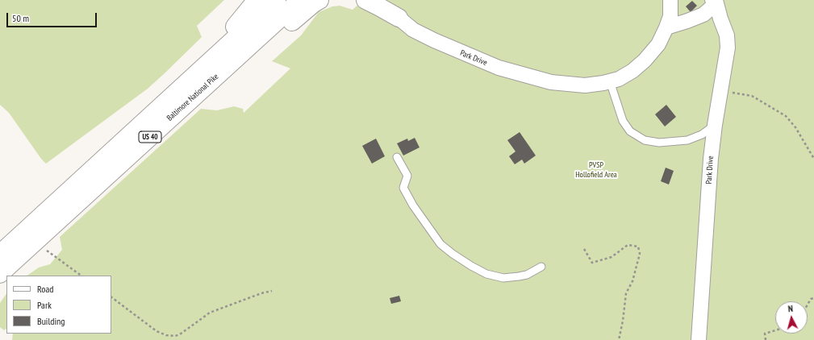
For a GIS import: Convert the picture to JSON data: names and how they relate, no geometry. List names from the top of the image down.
{
  "streets": {
    "main road": ["Baltimore National Pike", "US 40"],
    "street": ["Park Drive"]
  },
  "parks": ["PVSP Hollofield Area"],
  "legend": ["Road", "Park", "Building"],
  "scale_bar": "50 m",
  "north": "top"
}
